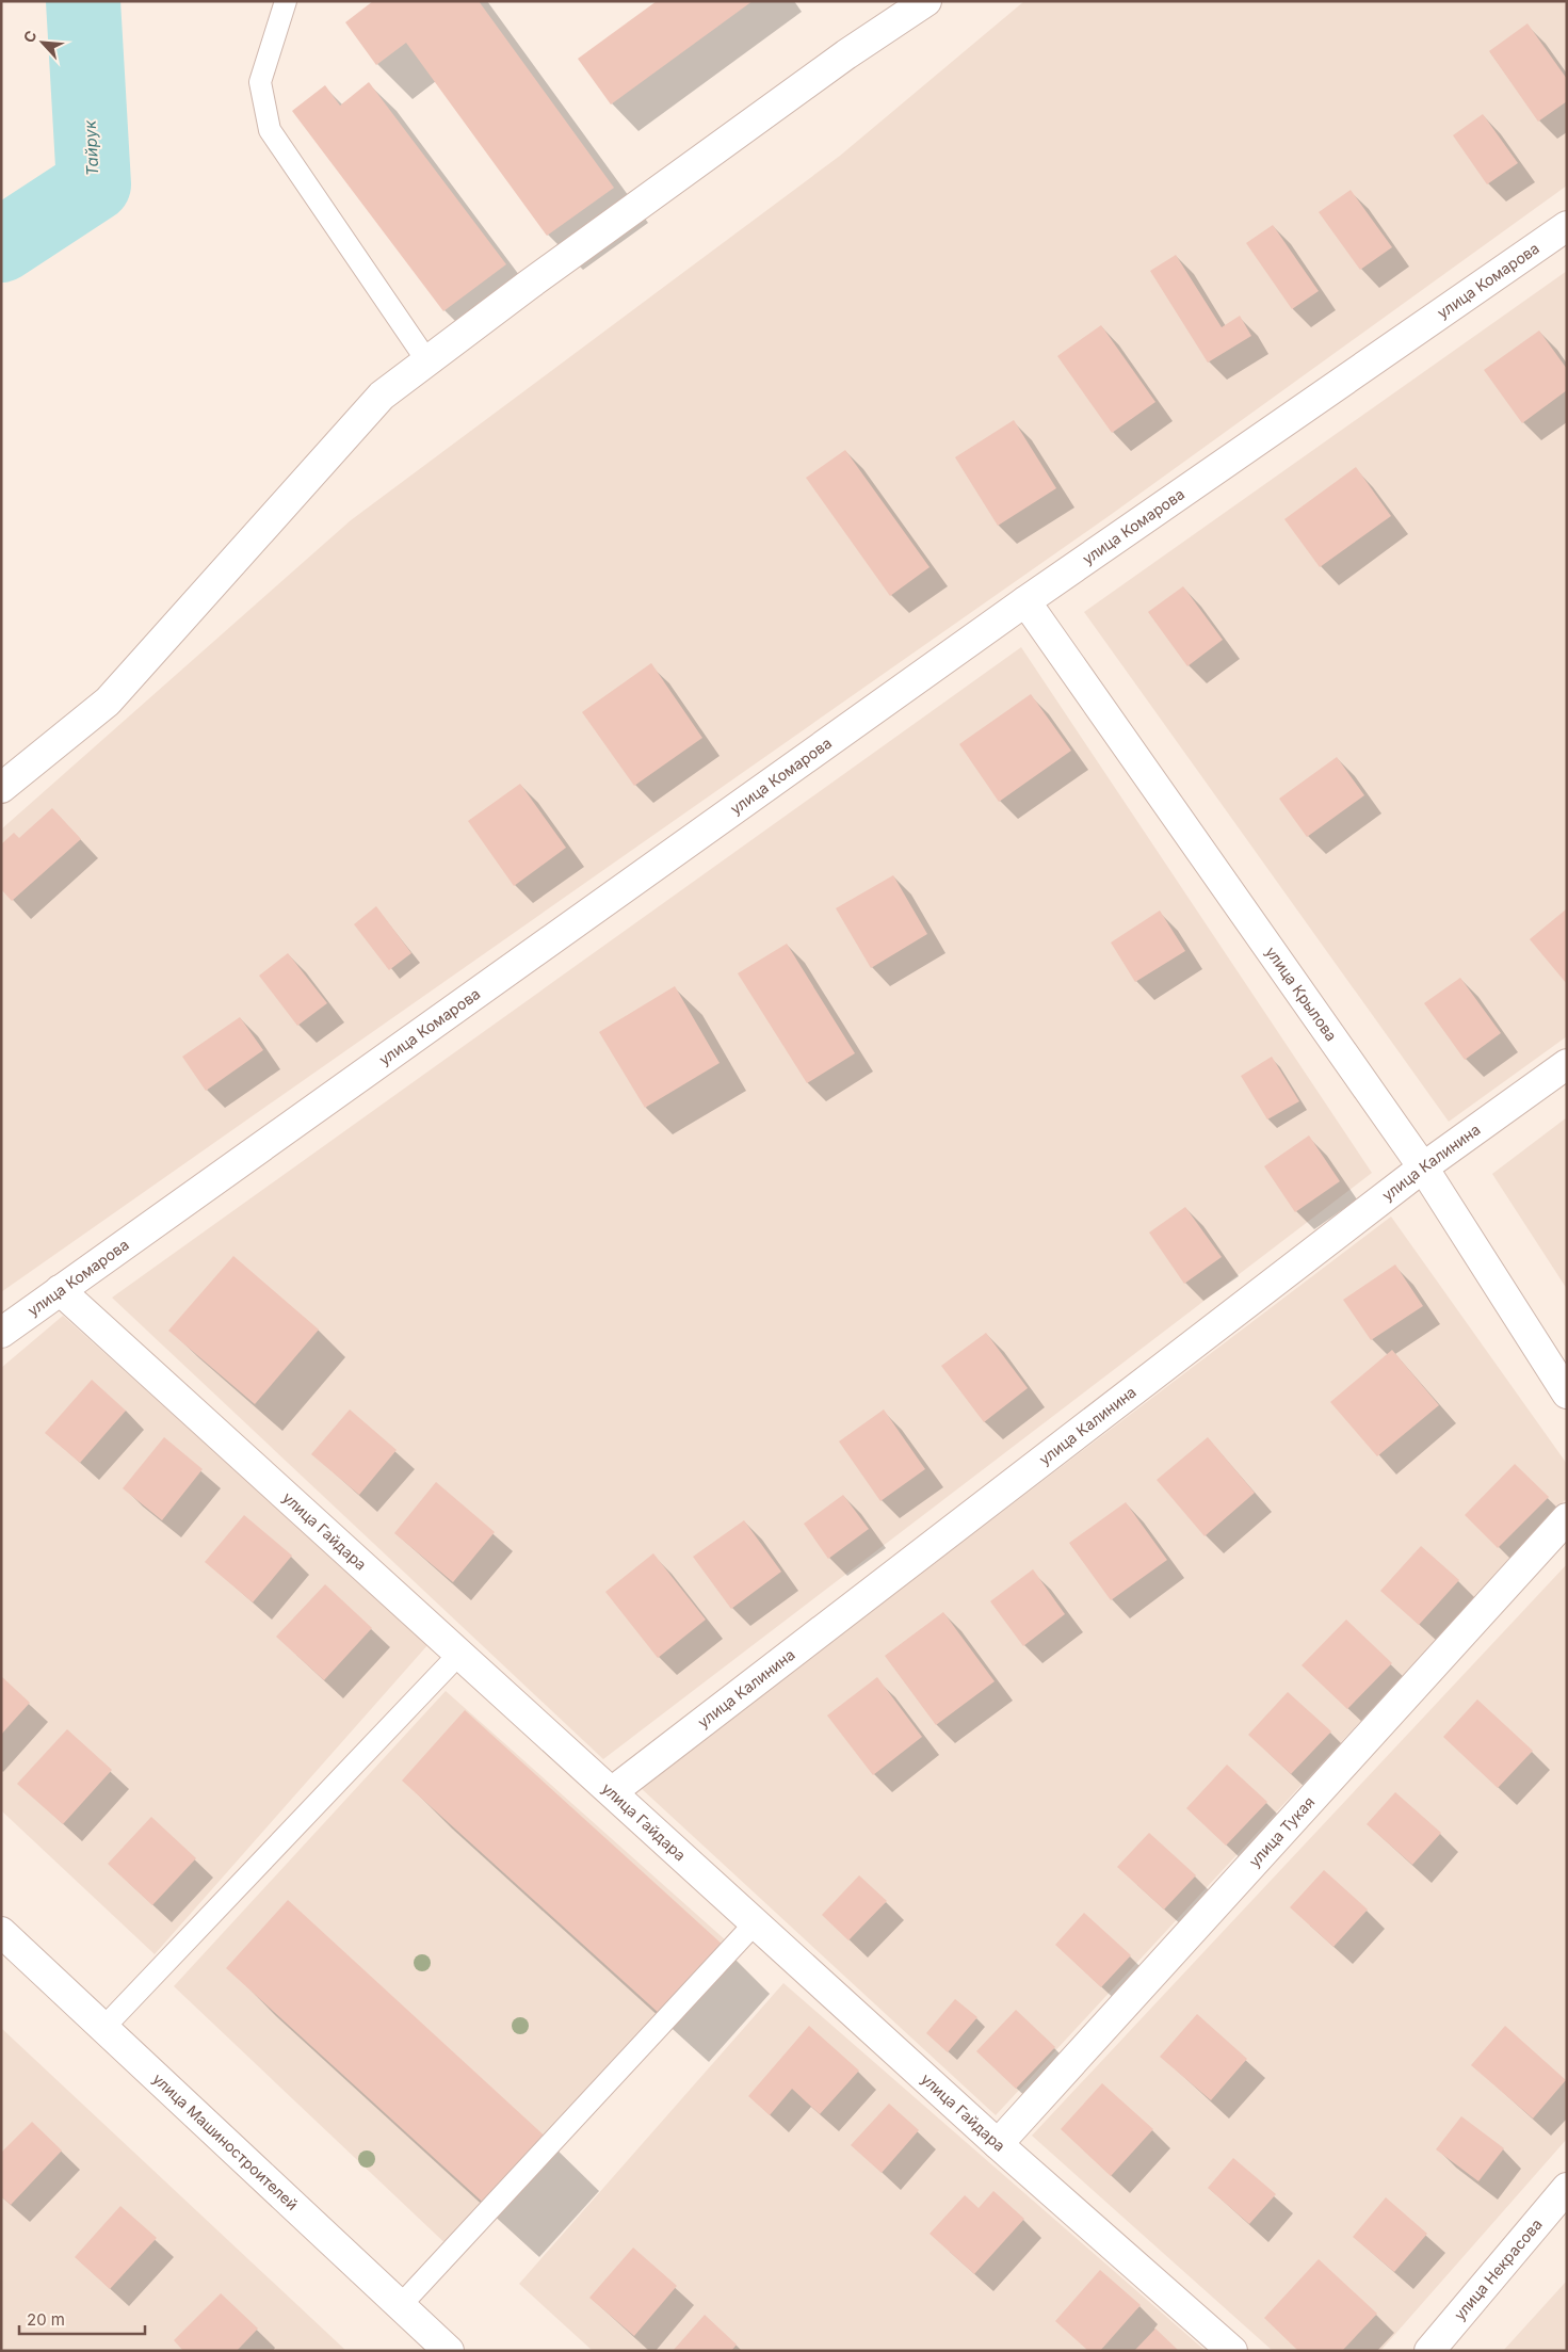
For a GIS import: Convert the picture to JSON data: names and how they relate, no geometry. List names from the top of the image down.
{
  "streets": {
    "street": [
      "улица Комарова",
      "улица Крылова",
      "улица Калинина",
      "улица Гайдара",
      "улица Тукая",
      "улица Машиностроителей",
      "улица Некрасова"
    ]
  },
  "crossings": [
    ["улица Комарова", "улица Крылова"],
    ["улица Комарова", "улица Гайдара"],
    ["улица Крылова", "улица Калинина"],
    ["улица Калинина", "улица Гайдара"],
    ["улица Гайдара", "улица Тукая"]
  ],
  "water": ["Тайрук"],
  "scale_bar": "20 m",
  "north": "top left"
}
